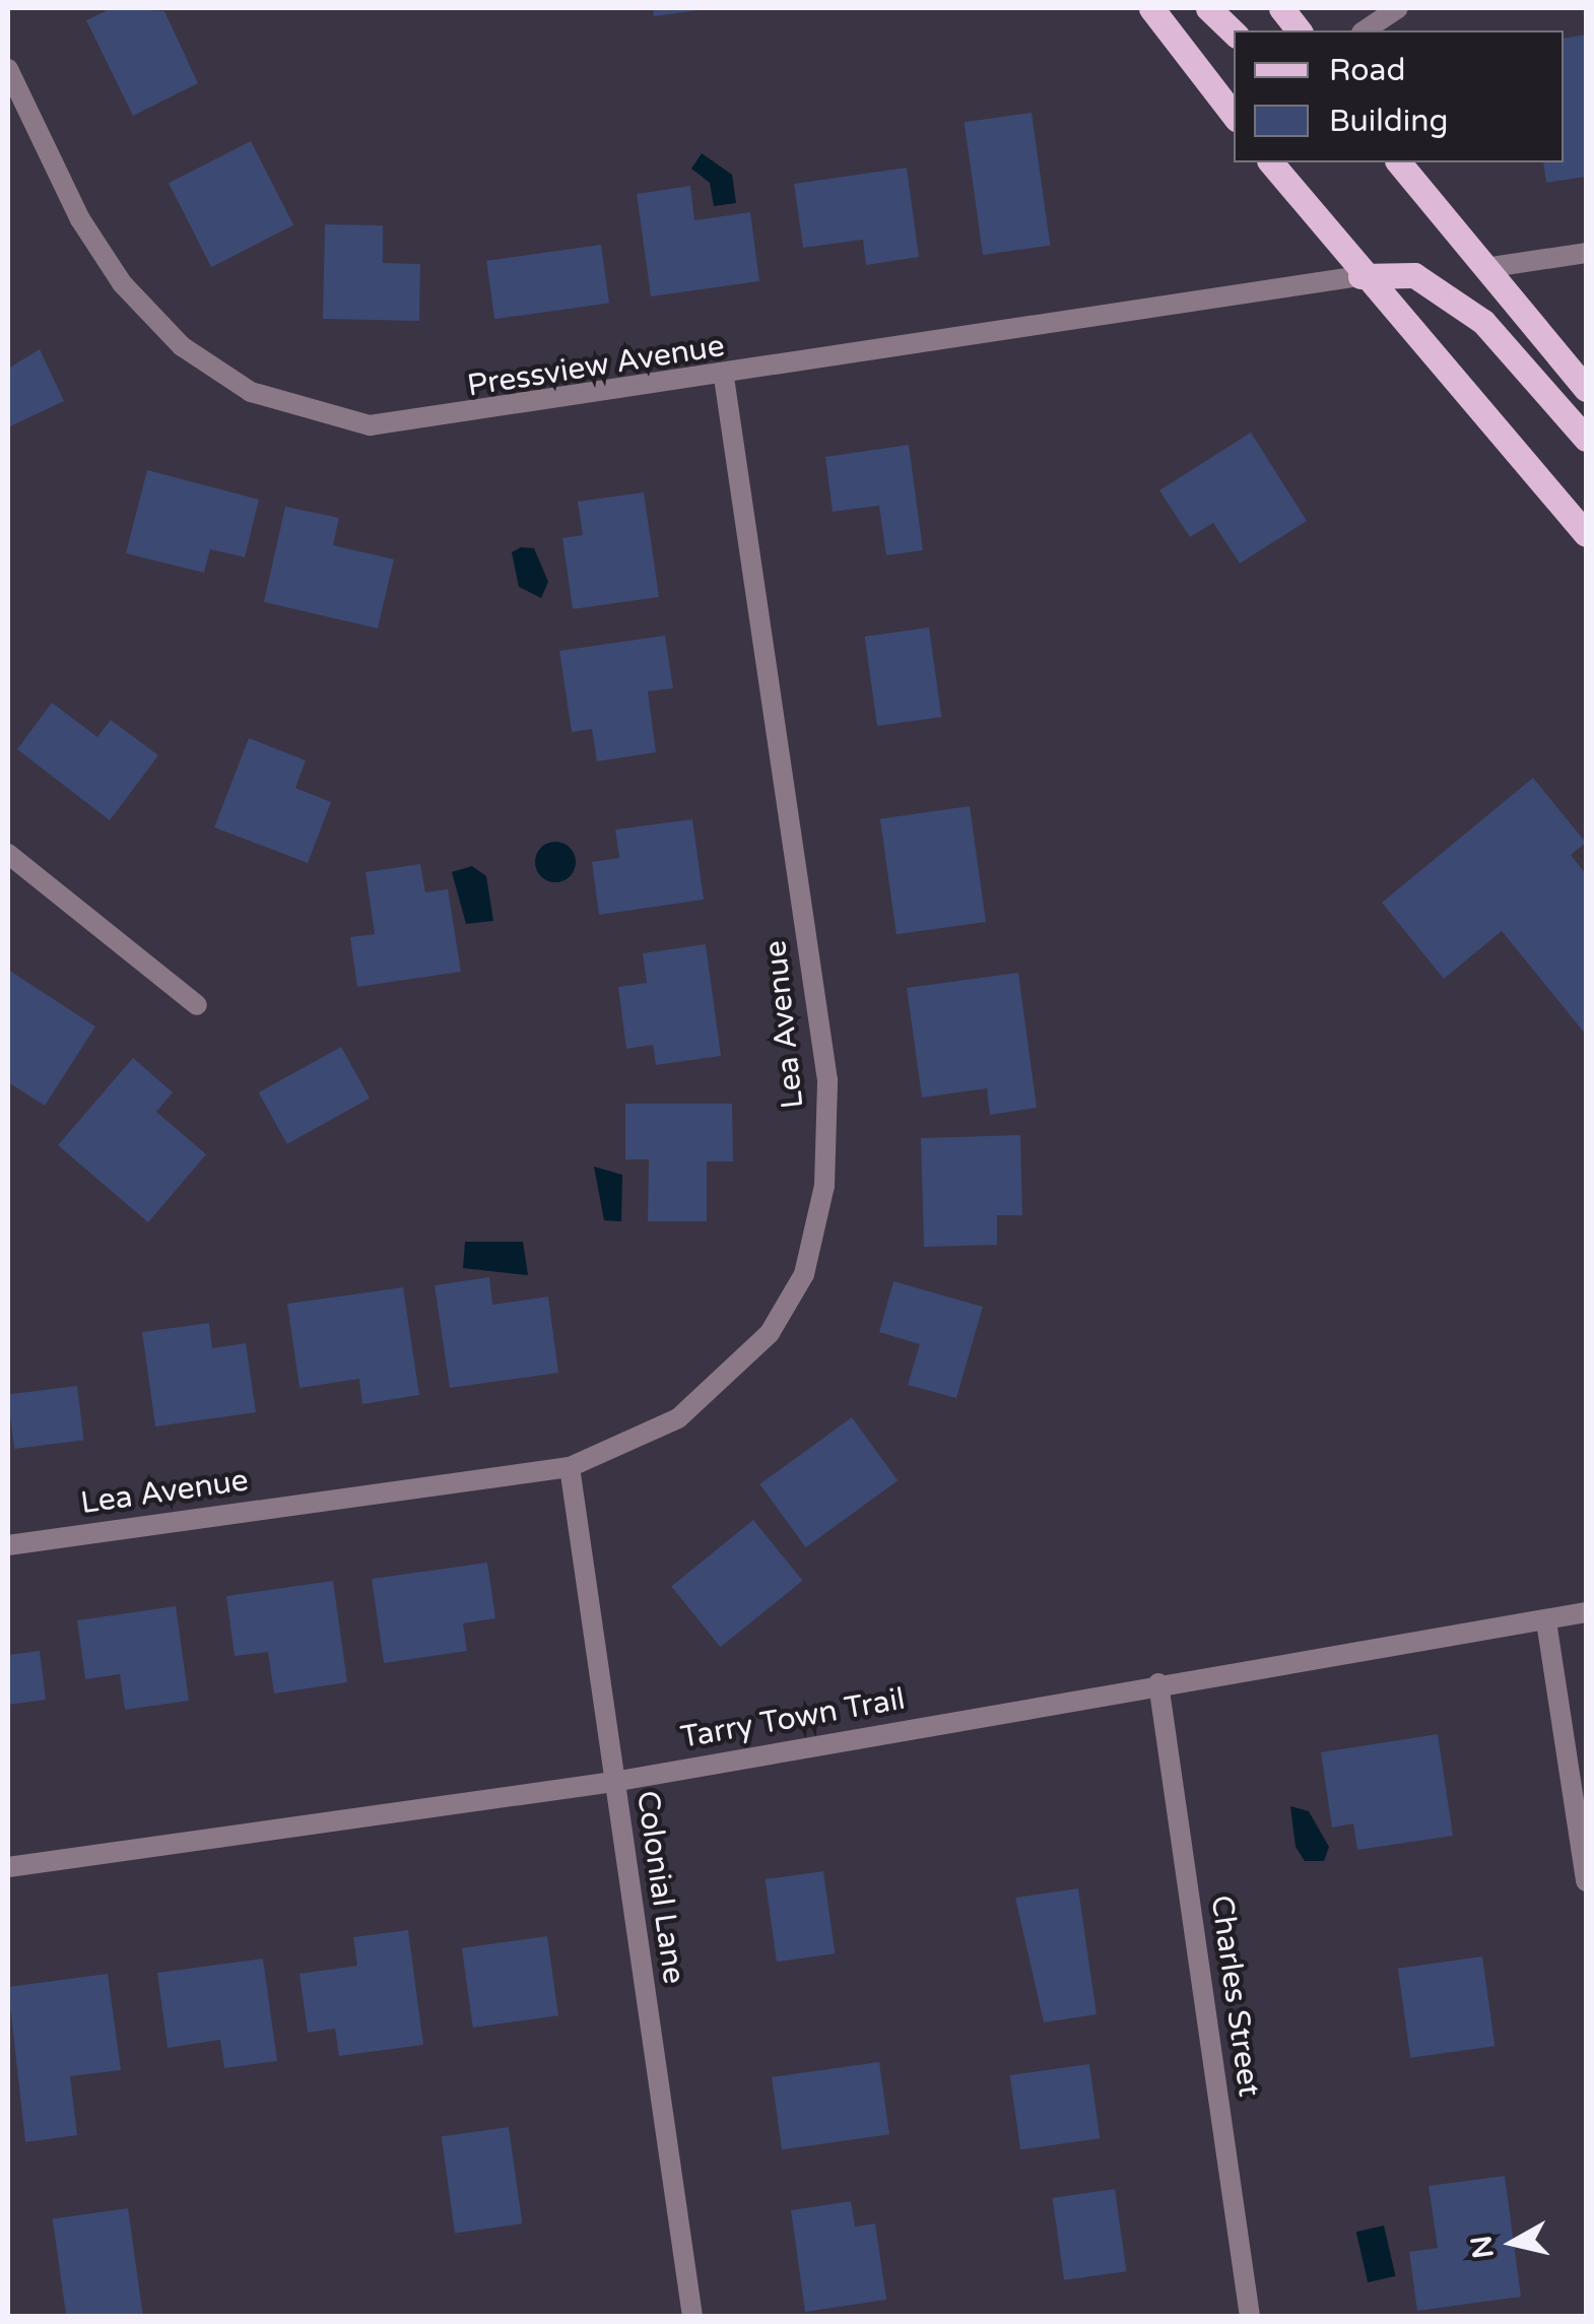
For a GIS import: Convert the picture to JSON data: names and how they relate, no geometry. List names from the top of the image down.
{
  "streets": {
    "street": [
      "Pressview Avenue",
      "Lea Avenue",
      "Tarry Town Trail",
      "Colonial Lane",
      "Charles Street"
    ]
  },
  "crossings": [
    ["Pressview Avenue", "Lea Avenue"],
    ["Lea Avenue", "Colonial Lane"],
    ["Tarry Town Trail", "Colonial Lane"],
    ["Tarry Town Trail", "Charles Street"]
  ],
  "legend": ["Road", "Building"],
  "north": "left"
}
